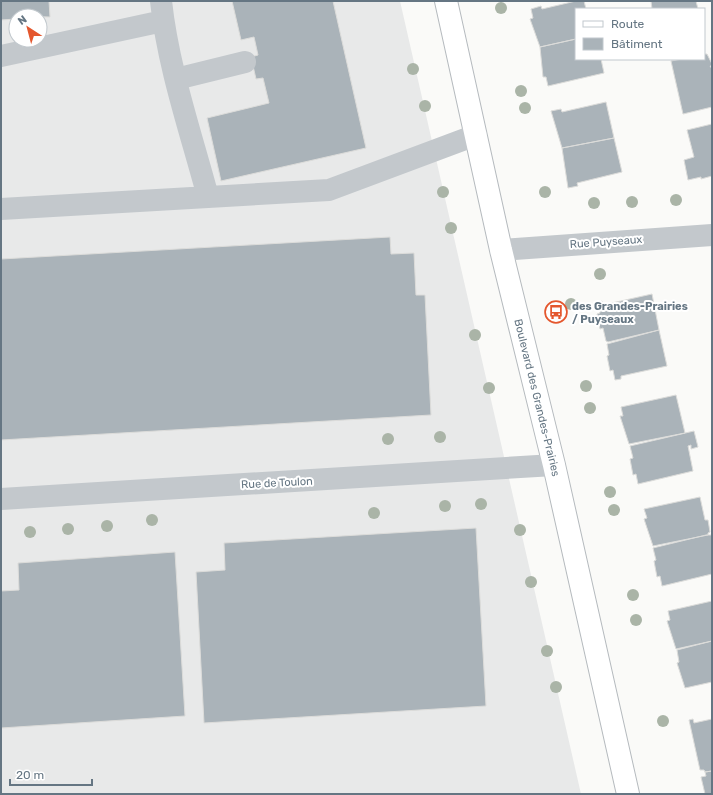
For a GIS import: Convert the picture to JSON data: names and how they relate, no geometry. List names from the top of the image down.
{
  "streets": {
    "main road": ["Boulevard des Grandes-Prairies"],
    "street": ["Rue Puyseaux", "Rue de Toulon"]
  },
  "crossings": [
    ["Rue Puyseaux", "Boulevard des Grandes-Prairies"],
    ["Boulevard des Grandes-Prairies", "Rue de Toulon"]
  ],
  "places": {
    "bus stop": ["des Grandes-Prairies / Puyseaux"]
  },
  "legend": ["Route", "Bâtiment"],
  "scale_bar": "20 m",
  "north": "top left"
}
